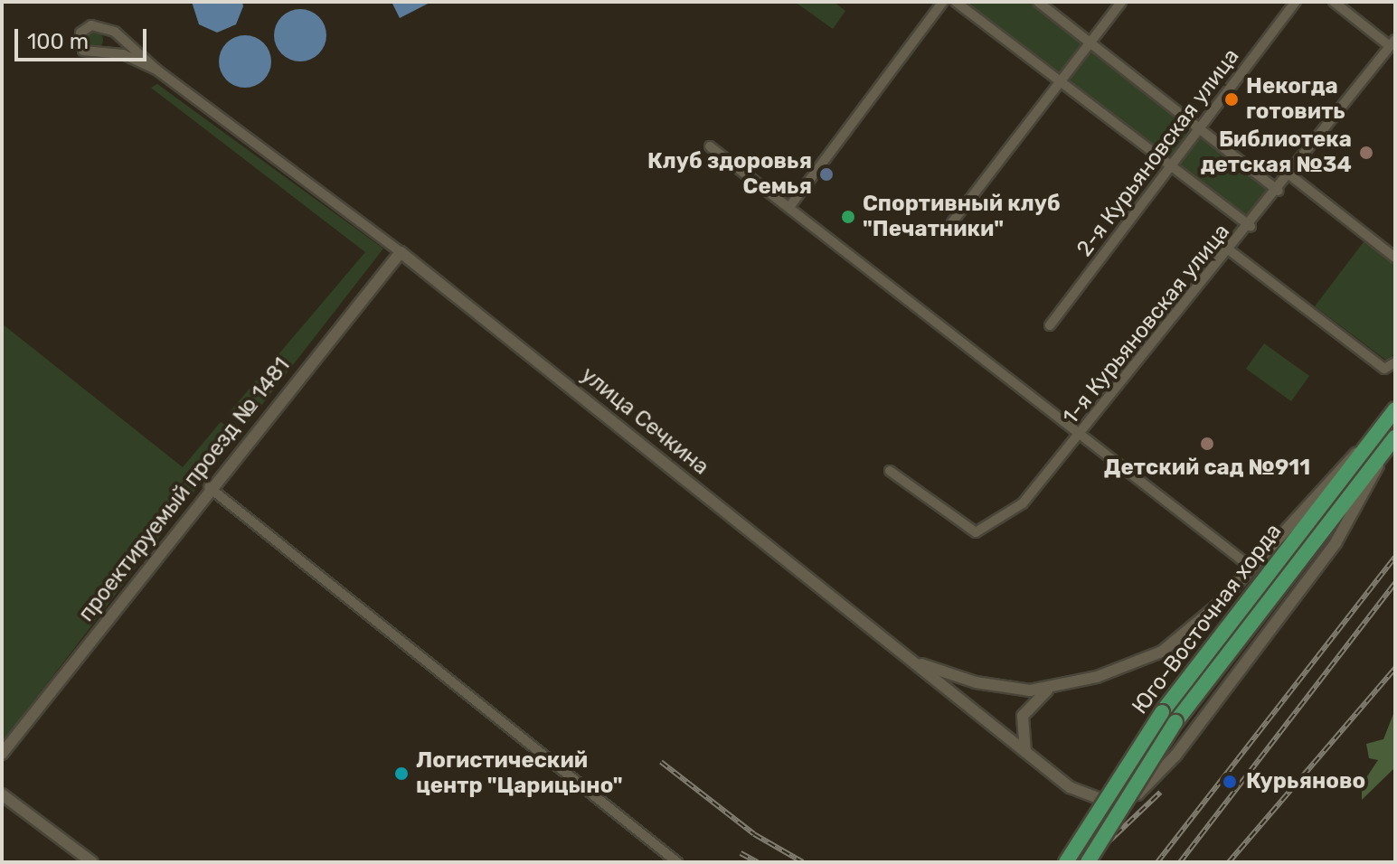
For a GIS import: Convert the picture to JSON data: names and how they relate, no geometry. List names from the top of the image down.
{
  "streets": {
    "main road": ["Юго-Восточная хорда"],
    "street": [
      "2-я Курьяновская улица",
      "1-я Курьяновская улица",
      "улица Сечкина",
      "проектируемый проезд № 1481"
    ]
  },
  "crossings": [
    ["улица Сечкина", "проектируемый проезд № 1481"],
    ["улица Сечкина", "Юго-Восточная хорда"]
  ],
  "places": [
    "Некогда готовить",
    "Библиотека детская №34",
    "Клуб здоровья Семья",
    "Спортивный клуб \"Печатники\"",
    "Детский сад №911",
    "Логистический центр \"Царицыно\"",
    "Курьяново"
  ],
  "scale_bar": "100 m"
}
